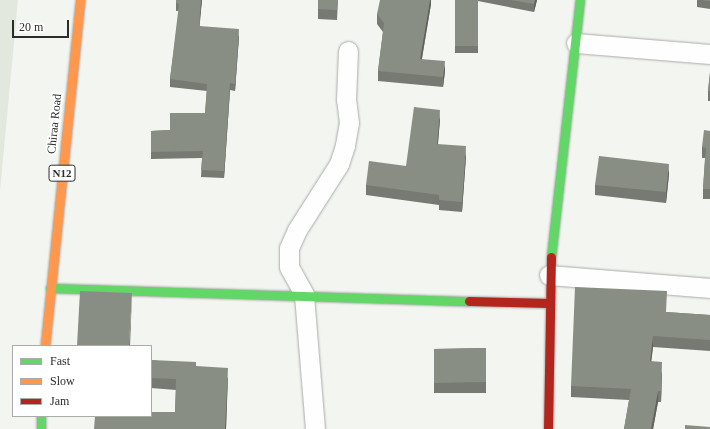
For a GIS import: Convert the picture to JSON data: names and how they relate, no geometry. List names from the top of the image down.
{
  "streets": {
    "main road": ["Chiraa Road", "N12"]
  },
  "legend": ["Fast", "Slow", "Jam"],
  "scale_bar": "20 m"
}
